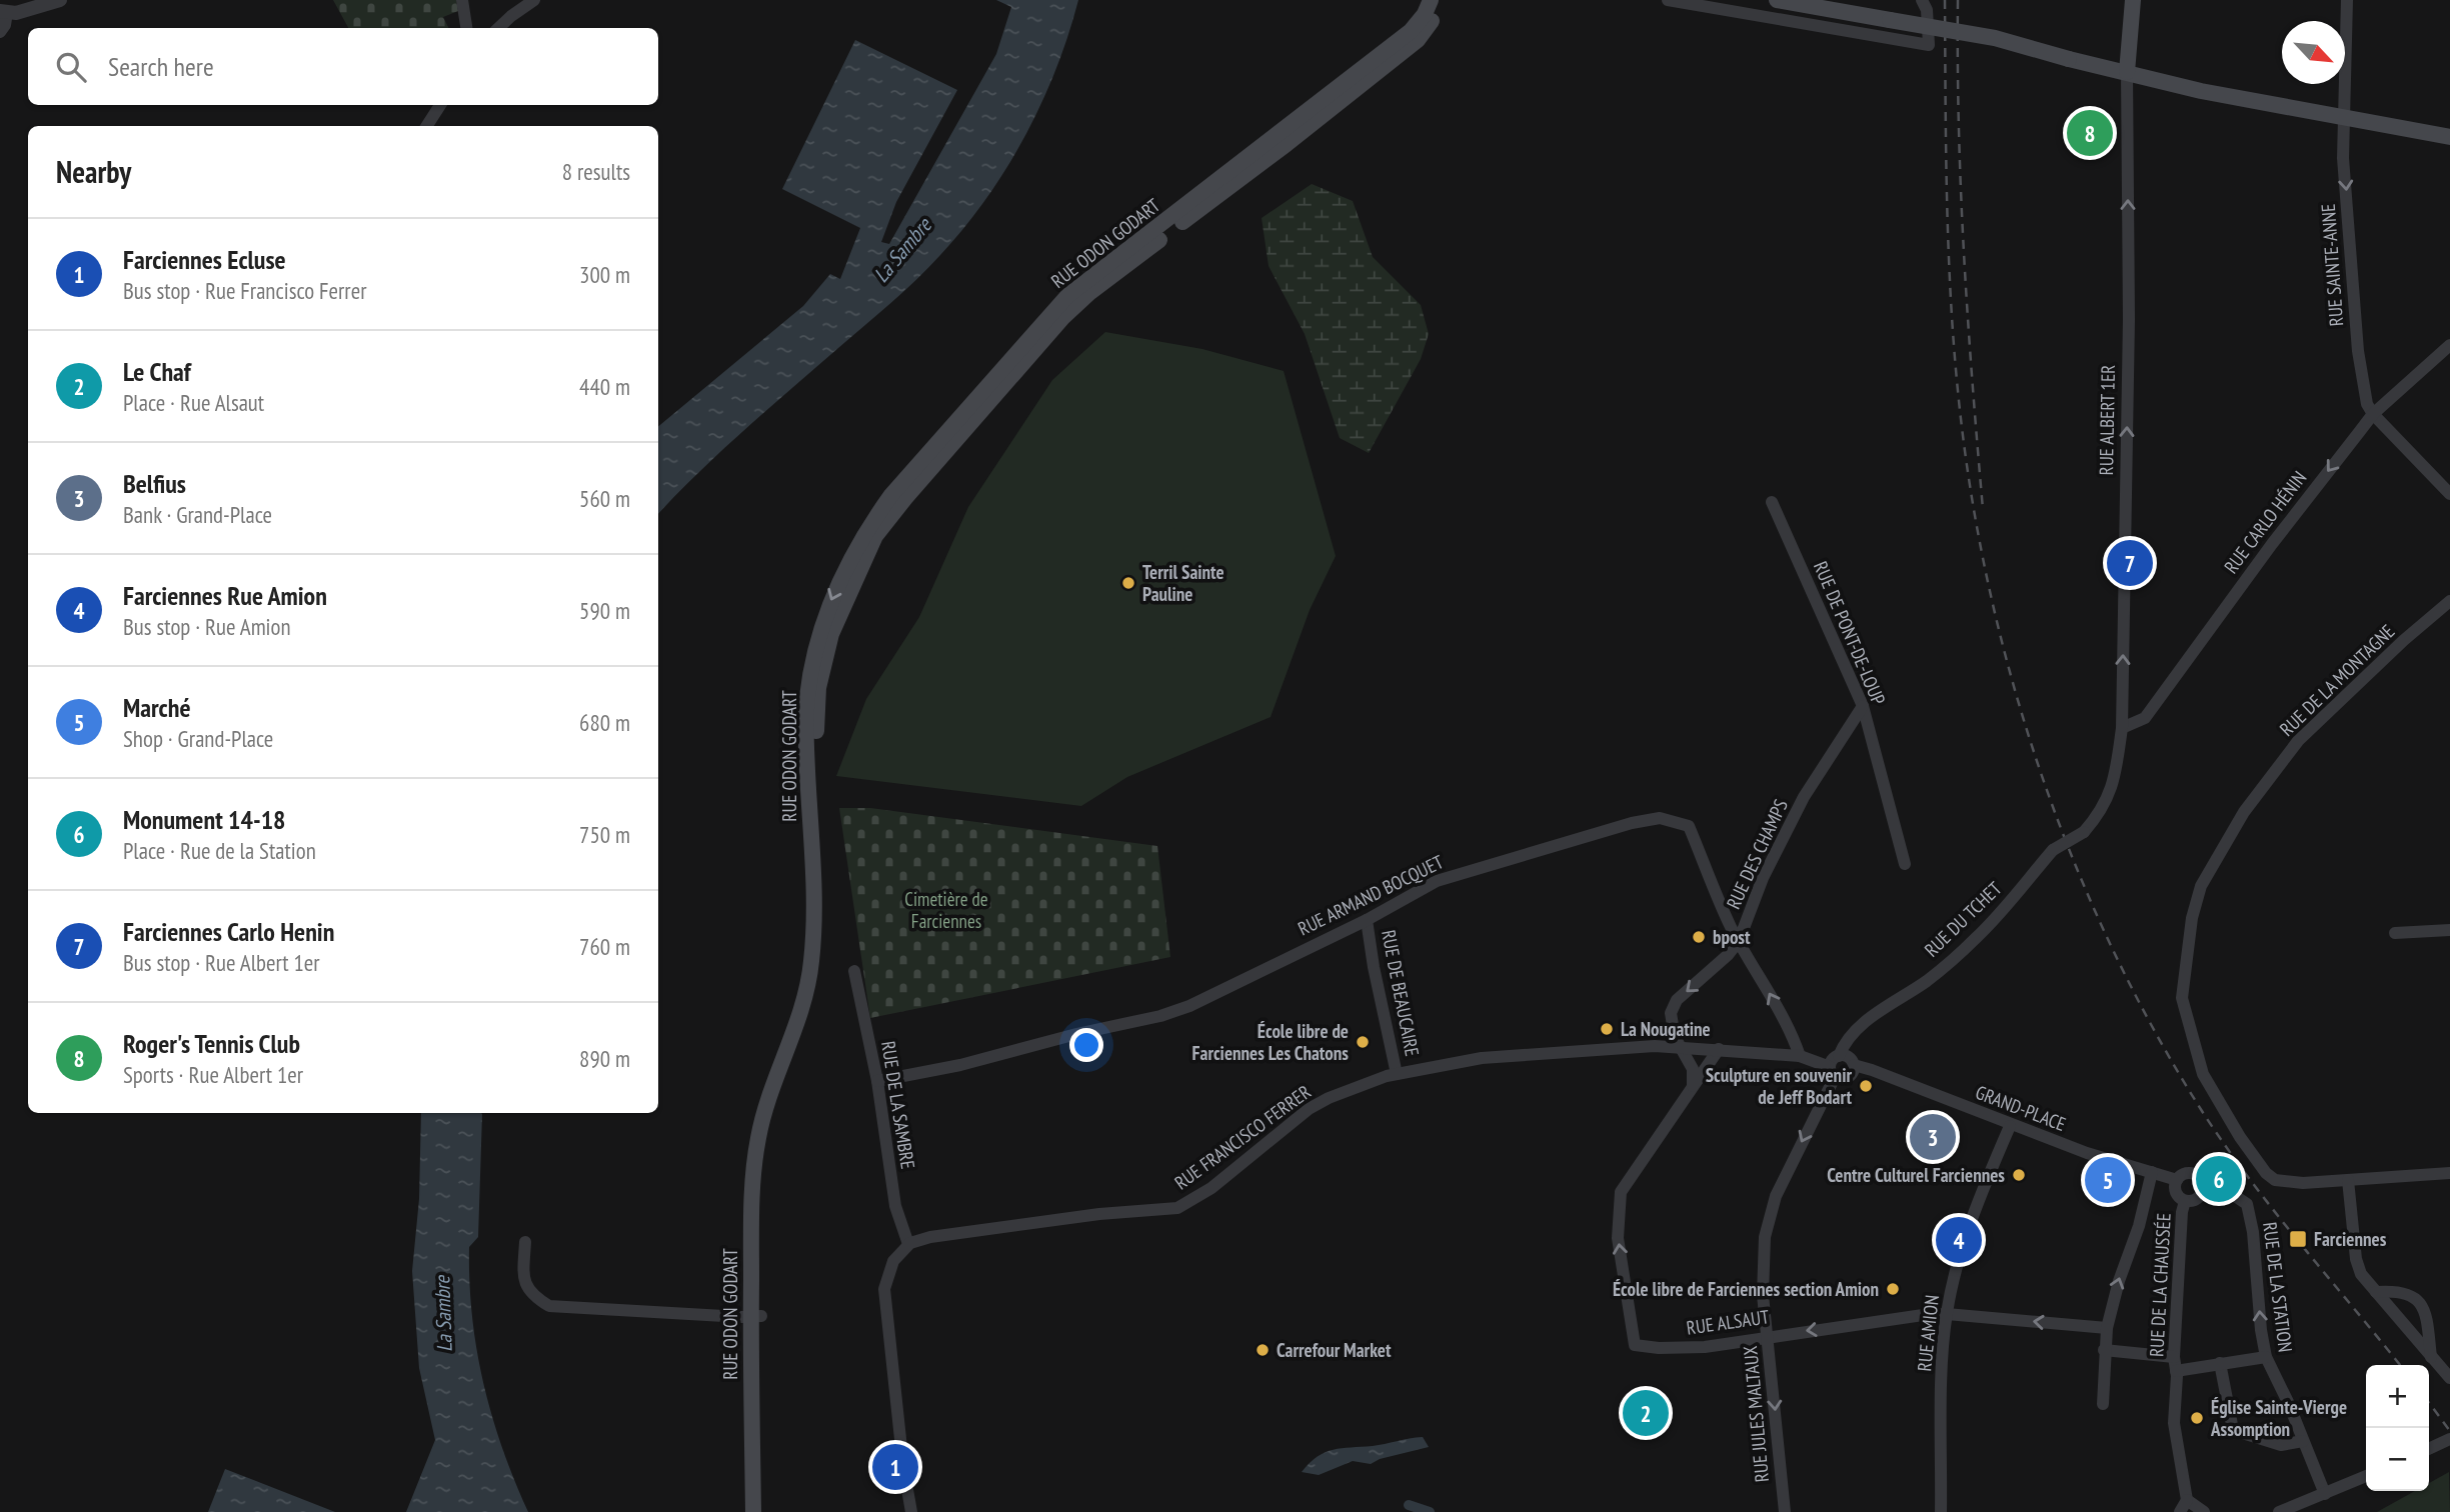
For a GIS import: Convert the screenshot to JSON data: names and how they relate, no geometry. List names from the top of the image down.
{
  "streets": {
    "main road": ["RUE ODON GODART", "RUE ALBERT 1ER"],
    "street": [
      "RUE SAINTE-ANNE",
      "RUE CARLO HÉNIN",
      "RUE DE PONT-DE-LOUP",
      "RUE DE LA MONTAGNE",
      "RUE DES CHAMPS",
      "RUE ARMAND BOCQUET",
      "RUE DU TCHET",
      "RUE DE BEAUCAIRE",
      "RUE DE LA SAMBRE",
      "GRAND-PLACE",
      "RUE FRANCISCO FERRER",
      "RUE DE LA CHAUSSÉE",
      "RUE DE LA STATION",
      "RUE ALSAUT",
      "RUE AMION",
      "RUE JULES MALTAUX"
    ]
  },
  "crossings": [
    ["RUE SAINTE-ANNE", "RUE CARLO HÉNIN"],
    ["RUE ALBERT 1ER", "RUE CARLO HÉNIN"],
    ["RUE ALBERT 1ER", "RUE DU TCHET"],
    ["RUE DE PONT-DE-LOUP", "RUE DES CHAMPS"],
    ["RUE DES CHAMPS", "RUE ARMAND BOCQUET"],
    ["RUE DES CHAMPS", "RUE FRANCISCO FERRER"],
    ["RUE ARMAND BOCQUET", "RUE DE BEAUCAIRE"],
    ["RUE ARMAND BOCQUET", "RUE DE LA SAMBRE"],
    ["RUE ARMAND BOCQUET", "RUE FRANCISCO FERRER"],
    ["RUE DU TCHET", "GRAND-PLACE"],
    ["RUE DU TCHET", "RUE FRANCISCO FERRER"],
    ["RUE DU TCHET", "RUE JULES MALTAUX"],
    ["RUE DE BEAUCAIRE", "RUE FRANCISCO FERRER"],
    ["RUE DE LA SAMBRE", "RUE FRANCISCO FERRER"],
    ["GRAND-PLACE", "RUE FRANCISCO FERRER"],
    ["GRAND-PLACE", "RUE DE LA CHAUSSÉE"],
    ["GRAND-PLACE", "RUE DE LA STATION"],
    ["GRAND-PLACE", "RUE AMION"],
    ["GRAND-PLACE", "RUE JULES MALTAUX"],
    ["RUE FRANCISCO FERRER", "RUE ALSAUT"],
    ["RUE FRANCISCO FERRER", "RUE JULES MALTAUX"],
    ["RUE DE LA CHAUSSÉE", "RUE DE LA STATION"],
    ["RUE ALSAUT", "RUE AMION"],
    ["RUE ALSAUT", "RUE JULES MALTAUX"]
  ],
  "one_way": [
    "RUE SAINTE-ANNE",
    "RUE ALBERT 1ER",
    "RUE CARLO HÉNIN",
    "RUE JULES MALTAUX"
  ],
  "water": ["La Sambre"],
  "parks": ["Cimetière de Farciennes"],
  "places": {
    "other": [
      "Terril Sainte Pauline",
      "bpost",
      "La Nougatine",
      "École libre de Farciennes Les Chatons",
      "Sculpture en souvenir de Jeff Bodart",
      "Centre Culturel Farciennes",
      "École libre de Farciennes section Amion",
      "Carrefour Market",
      "Église Sainte-Vierge Assomption"
    ],
    "transit": ["Farciennes"]
  },
  "north": "bottom right",
  "page": {
    "search": "Search here",
    "pins": [
      "8",
      "7",
      "3",
      "6",
      "5",
      "4",
      "2",
      "1"
    ],
    "heading": ["Nearby", "8 results"],
    "list": [
      {
        "mark": "1",
        "name": "Farciennes Ecluse",
        "note": "Bus stop · Rue Francisco Ferrer",
        "value": "300 m"
      },
      {
        "mark": "2",
        "name": "Le Chaf",
        "note": "Place · Rue Alsaut",
        "value": "440 m"
      },
      {
        "mark": "3",
        "name": "Belfius",
        "note": "Bank · Grand-Place",
        "value": "560 m"
      },
      {
        "mark": "4",
        "name": "Farciennes Rue Amion",
        "note": "Bus stop · Rue Amion",
        "value": "590 m"
      },
      {
        "mark": "5",
        "name": "Marché",
        "note": "Shop · Grand-Place",
        "value": "680 m"
      },
      {
        "mark": "6",
        "name": "Monument 14-18",
        "note": "Place · Rue de la Station",
        "value": "750 m"
      },
      {
        "mark": "7",
        "name": "Farciennes Carlo Henin",
        "note": "Bus stop · Rue Albert 1er",
        "value": "760 m"
      },
      {
        "mark": "8",
        "name": "Roger's Tennis Club",
        "note": "Sports · Rue Albert 1er",
        "value": "890 m"
      }
    ],
    "map_buttons": ["+", "−"]
  }
}
